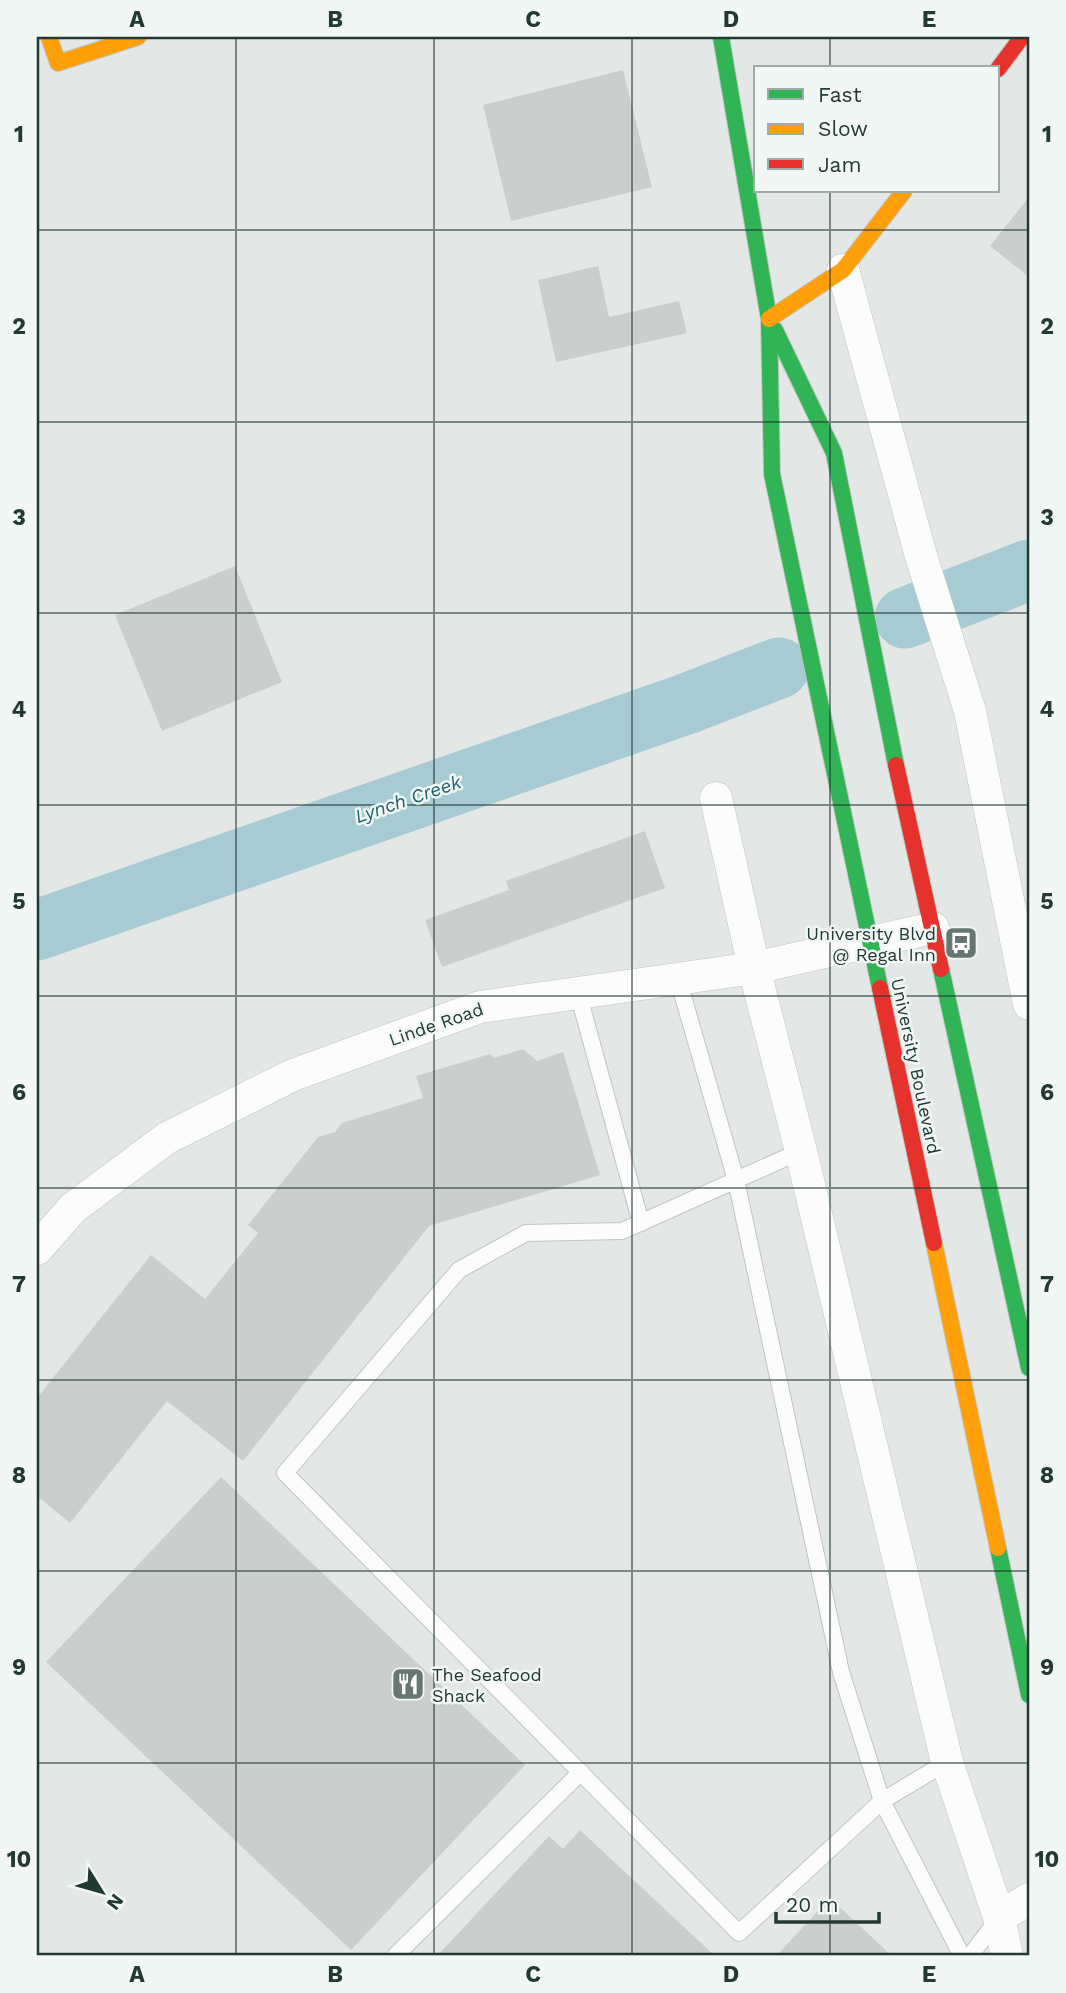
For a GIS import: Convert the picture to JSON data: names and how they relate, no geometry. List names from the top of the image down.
{
  "streets": {
    "main road": ["University Boulevard"],
    "street": ["Linde Road"]
  },
  "crossings": [
    ["Linde Road", "University Boulevard"]
  ],
  "water": ["Lynch Creek"],
  "places": {
    "bus stop": ["University Blvd @ Regal Inn"],
    "restaurant": ["The Seafood Shack"]
  },
  "legend": ["Fast", "Slow", "Jam"],
  "scale_bar": "20 m",
  "north": "bottom right",
  "grid": {
    "columns": [
      "A",
      "B",
      "C",
      "D",
      "E"
    ],
    "rows": [
      "1",
      "2",
      "3",
      "4",
      "5",
      "6",
      "7",
      "8",
      "9",
      "10"
    ]
  }
}
